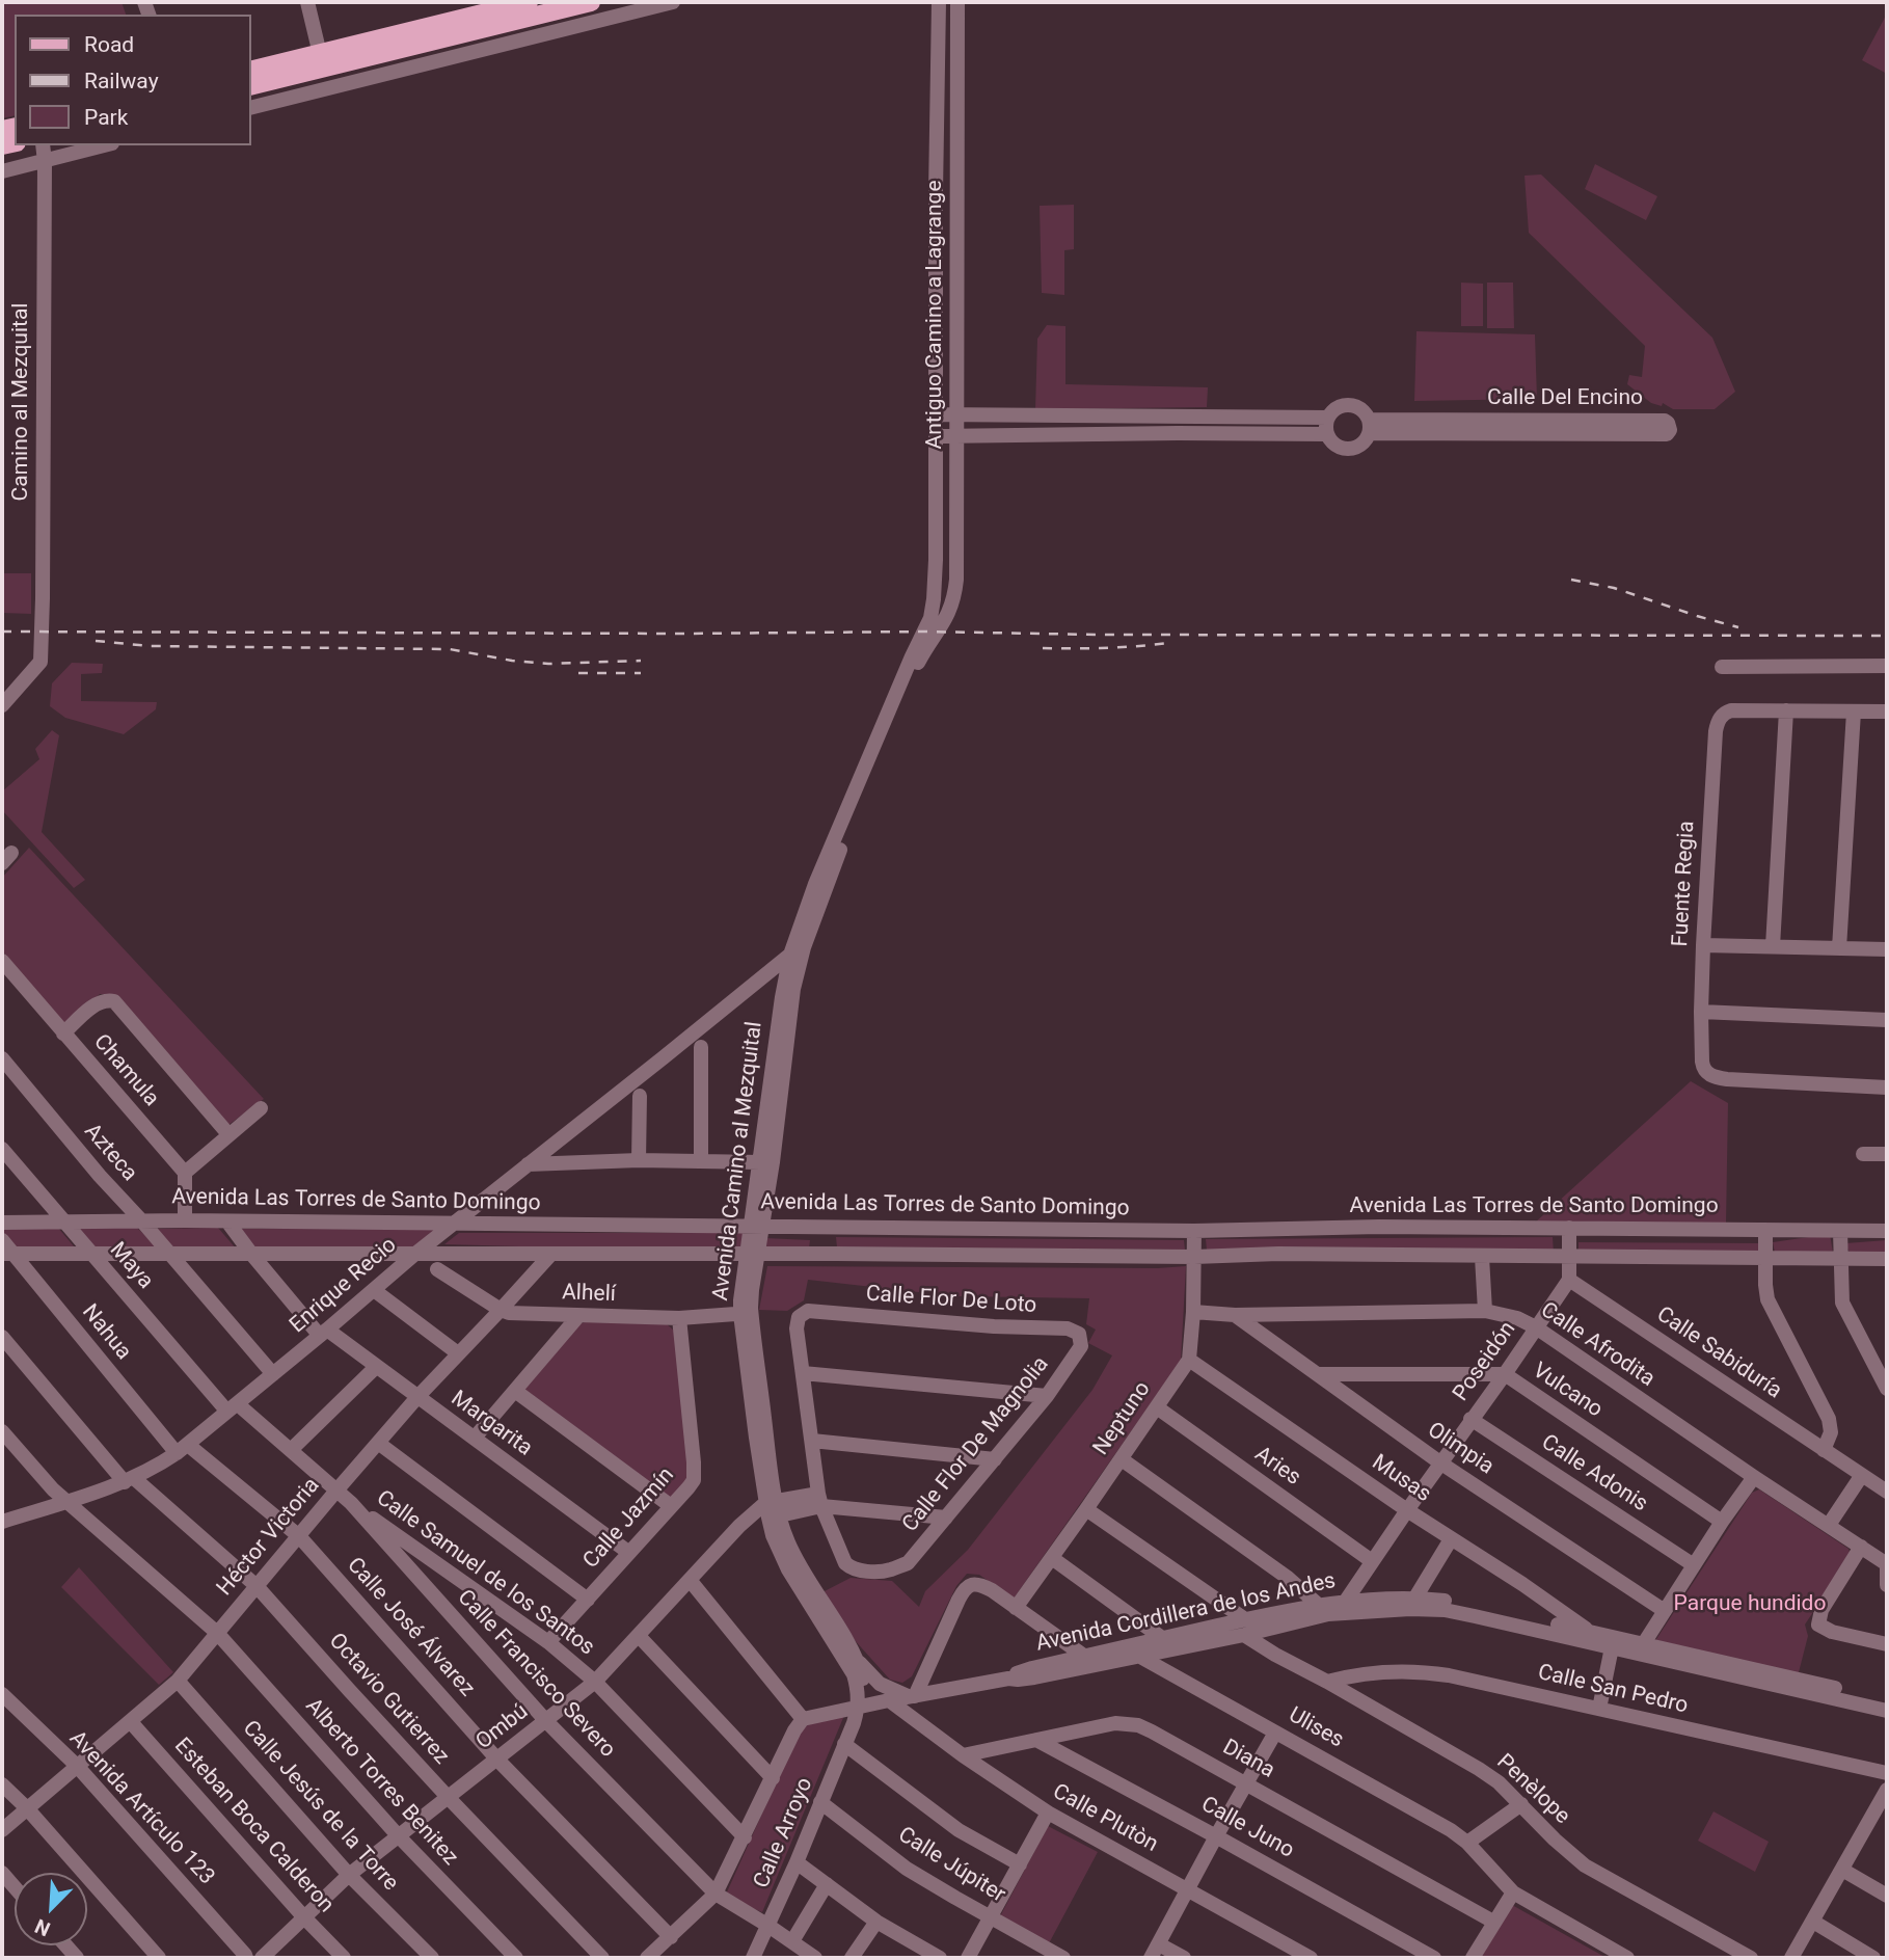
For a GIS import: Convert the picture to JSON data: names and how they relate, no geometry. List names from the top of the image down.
{
  "streets": {
    "street": [
      "Antiguo Camino a Lagrange",
      "Calle Del Encino",
      "Camino al Mezquital",
      "Fuente Regia",
      "Chamula",
      "Azteca",
      "Avenida Camino al Mezquital",
      "Avenida Las Torres de Santo Domingo",
      "Maya",
      "Enrique Recio",
      "Alhelí",
      "Calle Flor De Loto",
      "Nahua",
      "Calle Afrodita",
      "Calle Sabiduría",
      "Poseidón",
      "Vulcano",
      "Neptuno",
      "Margarita",
      "Calle Flor De Magnolia",
      "Olimpia",
      "Aries",
      "Calle Adonis",
      "Musas",
      "Calle Jazmín",
      "Héctor Victoria",
      "Calle Samuel de los Santos",
      "Avenida Cordillera de los Andes",
      "Calle José Álvarez",
      "Calle Francisco Severo",
      "Calle San Pedro",
      "Octavio Gutierrez",
      "Ombú",
      "Ulises",
      "Diana",
      "Alberto Torres Benitez",
      "Penèlope",
      "Calle Jesús de la Torre",
      "Avenida Artículo 123",
      "Calle Plutòn",
      "Esteban Boca Calderon",
      "Calle Juno",
      "Calle Arroyo",
      "Calle Júpiter"
    ]
  },
  "crossings": [
    ["Antiguo Camino a Lagrange", "Avenida Camino al Mezquital"],
    ["Azteca", "Avenida Las Torres de Santo Domingo"],
    ["Azteca", "Enrique Recio"],
    ["Avenida Camino al Mezquital", "Avenida Las Torres de Santo Domingo"],
    ["Avenida Camino al Mezquital", "Enrique Recio"],
    ["Avenida Camino al Mezquital", "Alhelí"],
    ["Avenida Camino al Mezquital", "Avenida Cordillera de los Andes"],
    ["Avenida Camino al Mezquital", "Ombú"],
    ["Avenida Camino al Mezquital", "Calle Arroyo"],
    ["Avenida Las Torres de Santo Domingo", "Maya"],
    ["Avenida Las Torres de Santo Domingo", "Enrique Recio"],
    ["Avenida Las Torres de Santo Domingo", "Neptuno"],
    ["Avenida Las Torres de Santo Domingo", "Margarita"],
    ["Maya", "Enrique Recio"],
    ["Maya", "Calle Francisco Severo"],
    ["Enrique Recio", "Nahua"],
    ["Enrique Recio", "Margarita"],
    ["Enrique Recio", "Calle Francisco Severo"],
    ["Enrique Recio", "Octavio Gutierrez"],
    ["Enrique Recio", "Alberto Torres Benitez"],
    ["Alhelí", "Calle Jazmín"],
    ["Alhelí", "Héctor Victoria"],
    ["Calle Flor De Loto", "Calle Flor De Magnolia"],
    ["Nahua", "Héctor Victoria"],
    ["Nahua", "Calle José Álvarez"],
    ["Calle Afrodita", "Poseidón"],
    ["Calle Afrodita", "Neptuno"],
    ["Calle Afrodita", "Olimpia"],
    ["Calle Sabiduría", "Poseidón"],
    ["Poseidón", "Vulcano"],
    ["Poseidón", "Olimpia"],
    ["Poseidón", "Aries"],
    ["Poseidón", "Calle Adonis"],
    ["Poseidón", "Musas"],
    ["Poseidón", "Avenida Cordillera de los Andes"],
    ["Vulcano", "Olimpia"],
    ["Neptuno", "Aries"],
    ["Neptuno", "Musas"],
    ["Neptuno", "Penèlope"],
    ["Margarita", "Calle Jazmín"],
    ["Margarita", "Héctor Victoria"],
    ["Musas", "Avenida Cordillera de los Andes"],
    ["Calle Jazmín", "Calle Samuel de los Santos"],
    ["Héctor Victoria", "Calle José Álvarez"],
    ["Héctor Victoria", "Calle Francisco Severo"],
    ["Héctor Victoria", "Octavio Gutierrez"],
    ["Héctor Victoria", "Alberto Torres Benitez"],
    ["Héctor Victoria", "Calle Jesús de la Torre"],
    ["Héctor Victoria", "Avenida Artículo 123"],
    ["Héctor Victoria", "Esteban Boca Calderon"],
    ["Calle Samuel de los Santos", "Calle Francisco Severo"],
    ["Calle Samuel de los Santos", "Ombú"],
    ["Avenida Cordillera de los Andes", "Ulises"],
    ["Avenida Cordillera de los Andes", "Penèlope"],
    ["Avenida Cordillera de los Andes", "Calle Plutòn"],
    ["Avenida Cordillera de los Andes", "Calle Arroyo"],
    ["Calle José Álvarez", "Ombú"],
    ["Calle Francisco Severo", "Ombú"],
    ["Calle Francisco Severo", "Calle Arroyo"],
    ["Calle San Pedro", "Penèlope"],
    ["Octavio Gutierrez", "Ombú"],
    ["Ombú", "Alberto Torres Benitez"],
    ["Ombú", "Calle Jesús de la Torre"],
    ["Ombú", "Avenida Artículo 123"],
    ["Ombú", "Esteban Boca Calderon"],
    ["Diana", "Calle Plutòn"],
    ["Diana", "Calle Juno"],
    ["Calle Arroyo", "Calle Júpiter"]
  ],
  "parks": ["Parque hundido"],
  "legend": ["Road", "Railway", "Park"],
  "north": "bottom left"
}
